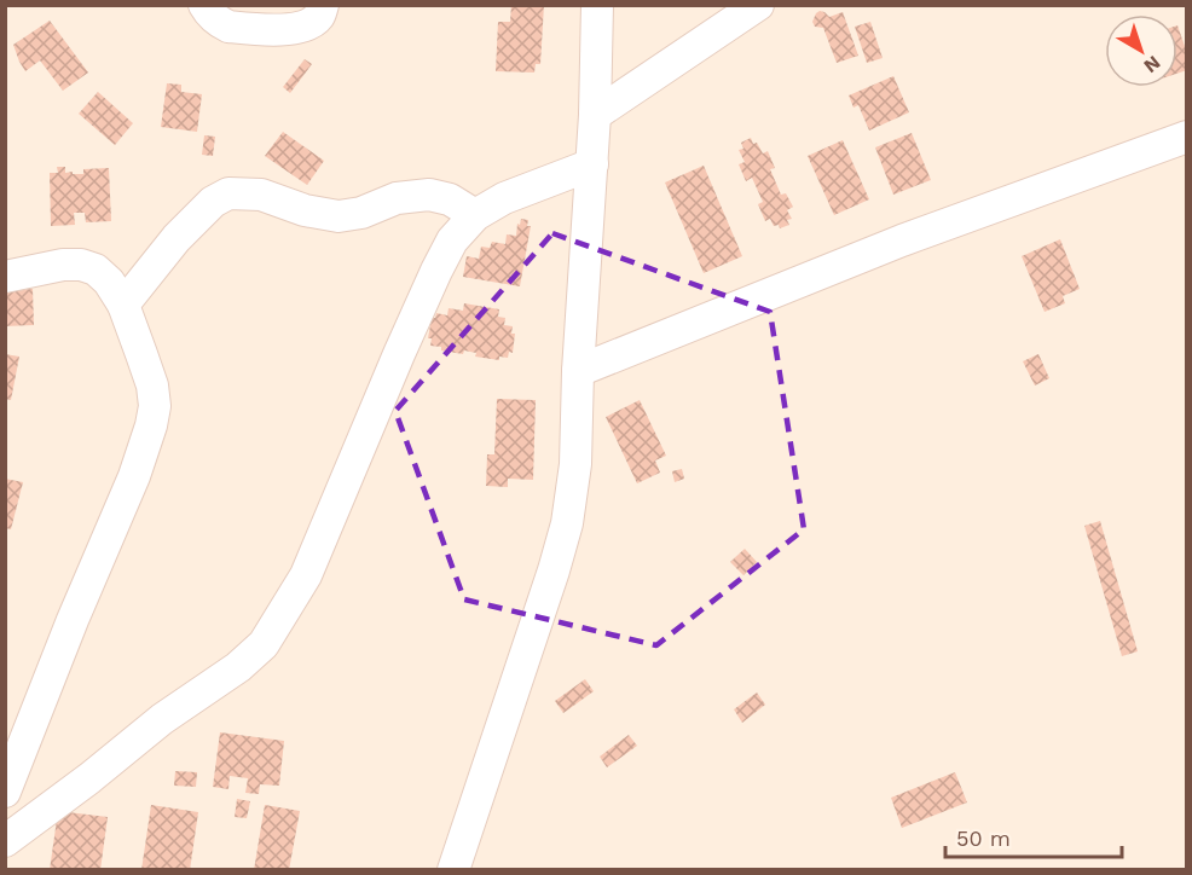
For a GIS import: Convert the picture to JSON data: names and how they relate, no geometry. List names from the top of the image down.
{
  "scale_bar": "50 m",
  "north": "bottom right"
}
